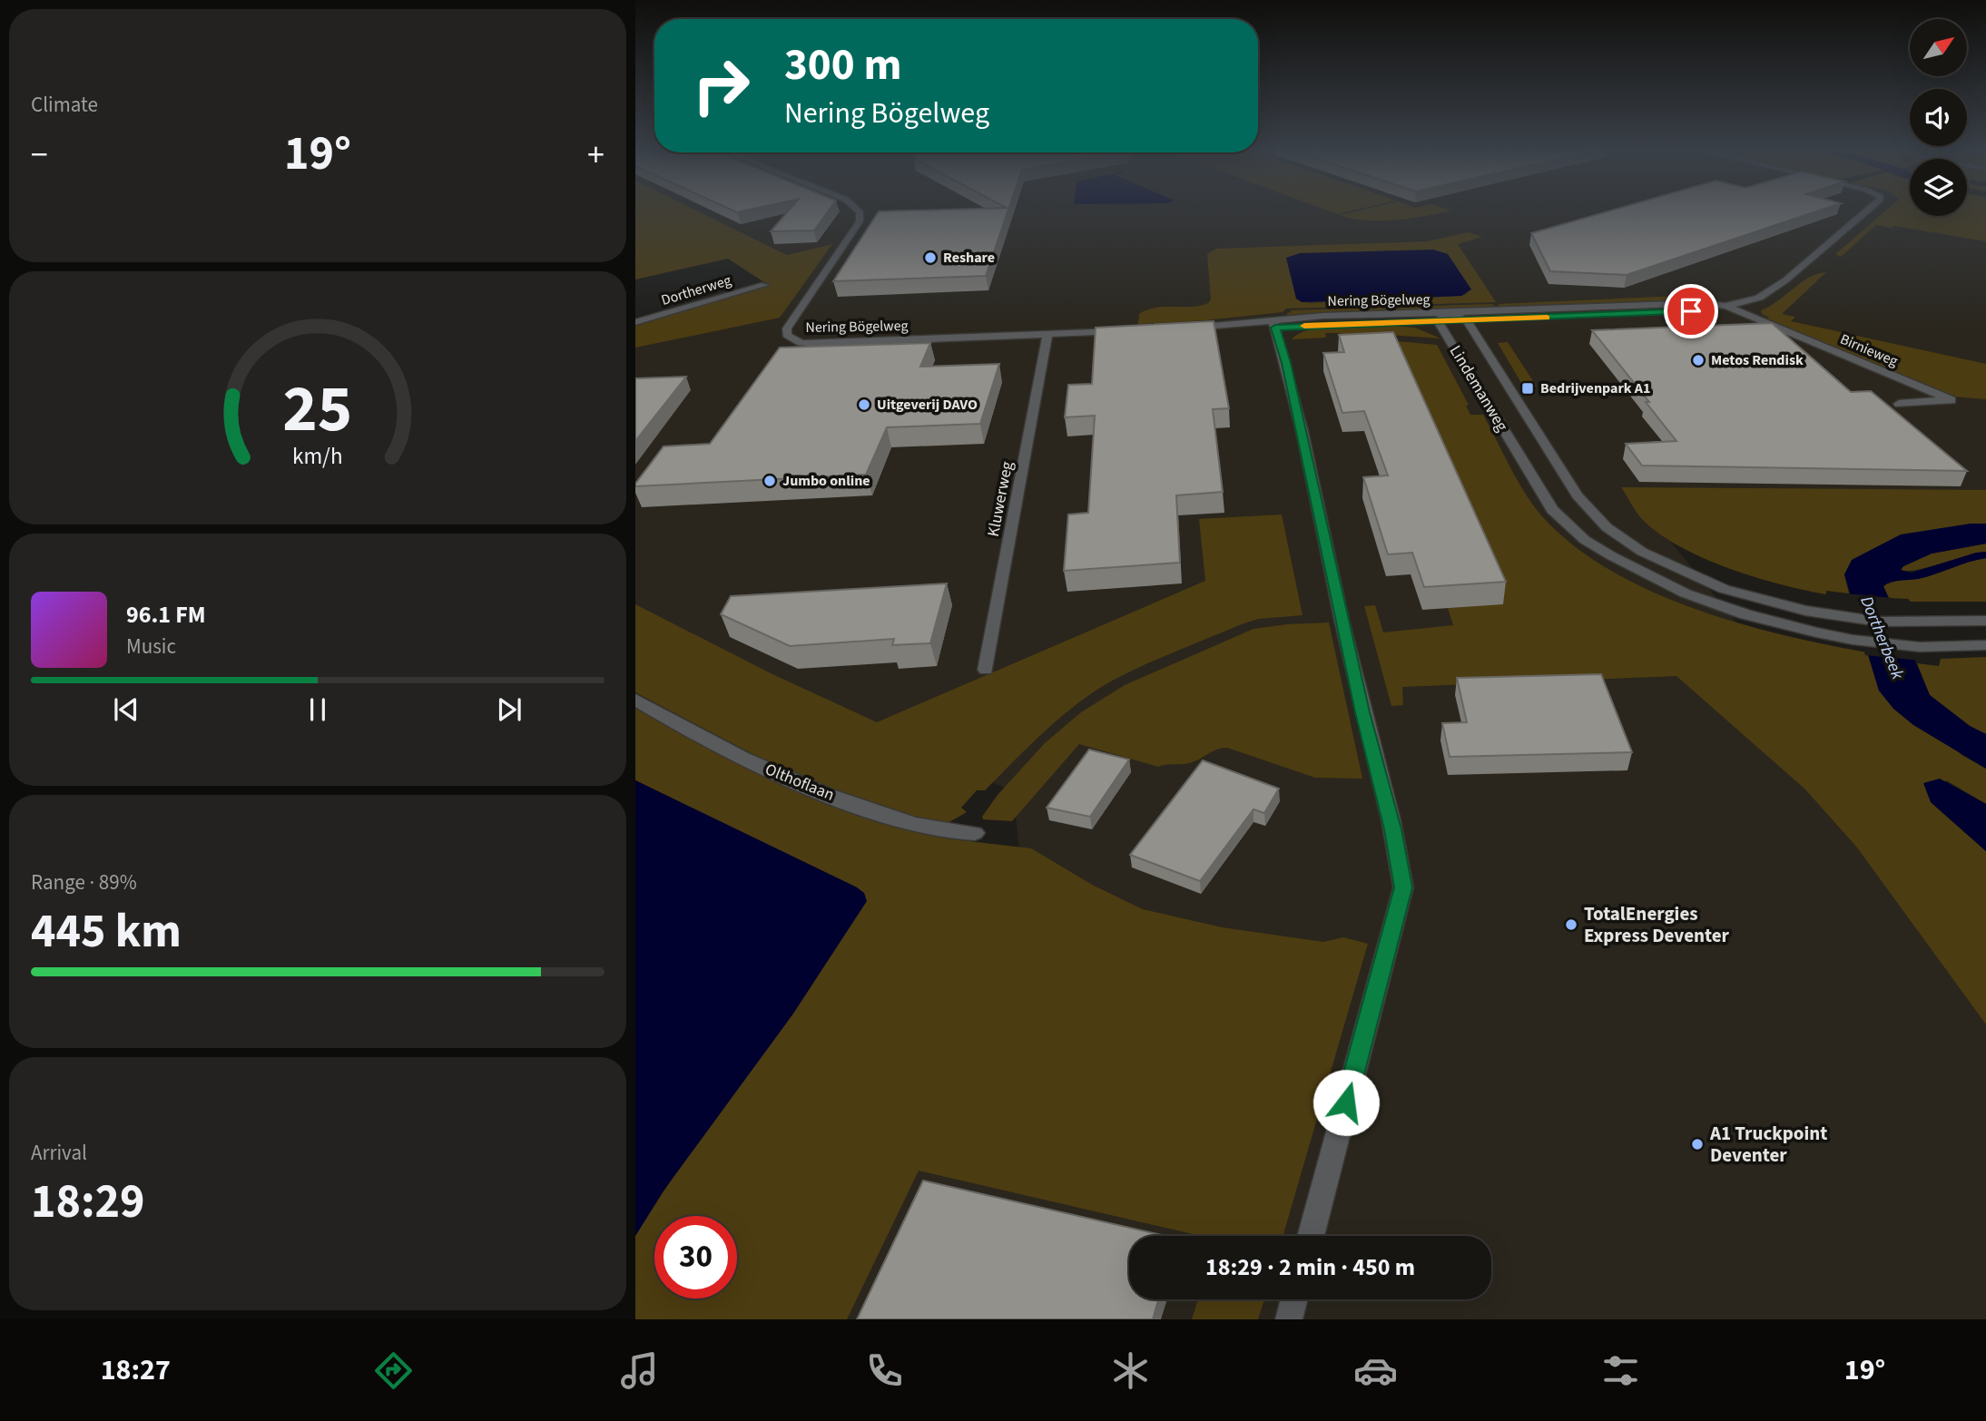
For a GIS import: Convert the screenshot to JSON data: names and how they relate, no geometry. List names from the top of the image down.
{
  "streets": {
    "street": [
      "Dortherweg",
      "Nering Bögelweg",
      "Birnieweg",
      "Lindemanweg",
      "Kluwerweg",
      "Olthoflaan"
    ]
  },
  "crossings": [
    ["Nering Bögelweg", "Birnieweg"],
    ["Nering Bögelweg", "Lindemanweg"],
    ["Nering Bögelweg", "Kluwerweg"],
    ["Birnieweg", "Lindemanweg"]
  ],
  "water": ["Dortherbeek"],
  "places": {
    "other": [
      "Reshare",
      "Metos Rendisk",
      "Uitgeverij DAVO",
      "Jumbo online",
      "TotalEnergies Express Deventer",
      "A1 Truckpoint Deventer"
    ],
    "transit": ["Bedrijvenpark A1"]
  },
  "north": "top right",
  "page": {
    "tile": [
      "Climate",
      ["Range · 89%", "445 km"],
      ["Arrival", "18:29"]
    ],
    "turn": ["300 m", "Nering Bögelweg"],
    "heat": ["−", "19°", "+"],
    "song": ["96.1 FM", "Music"],
    "limit": "30",
    "trip": "18:29 · 2 min · 450 m",
    "tabs": ["18:27", "19°"],
    "gauge": ["25", "km/h"]
  }
}
